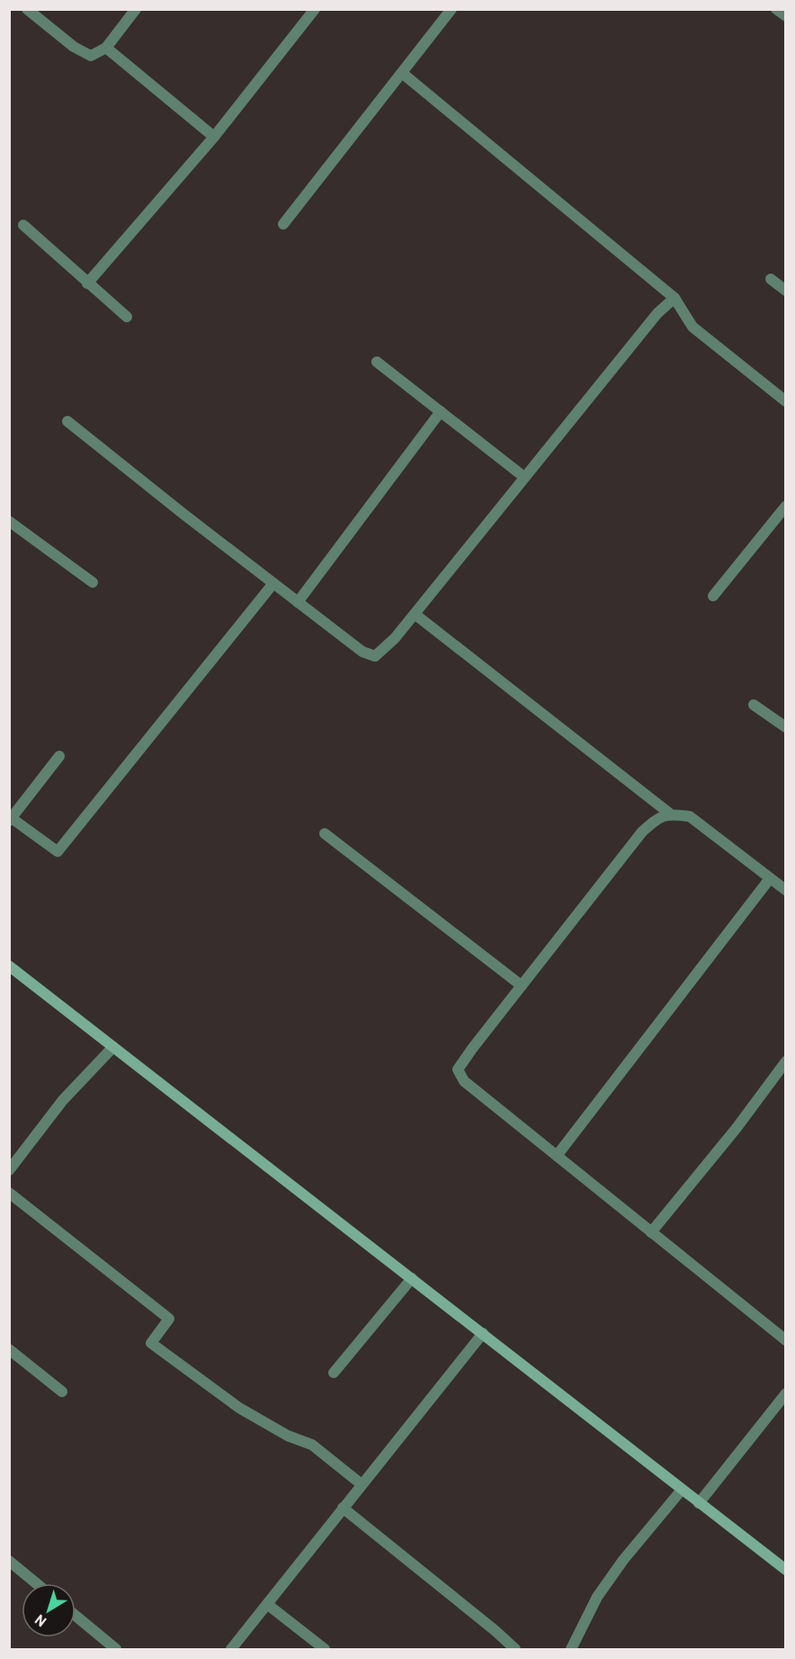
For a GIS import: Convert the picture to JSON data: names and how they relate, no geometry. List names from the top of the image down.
{
  "north": "bottom left"
}
